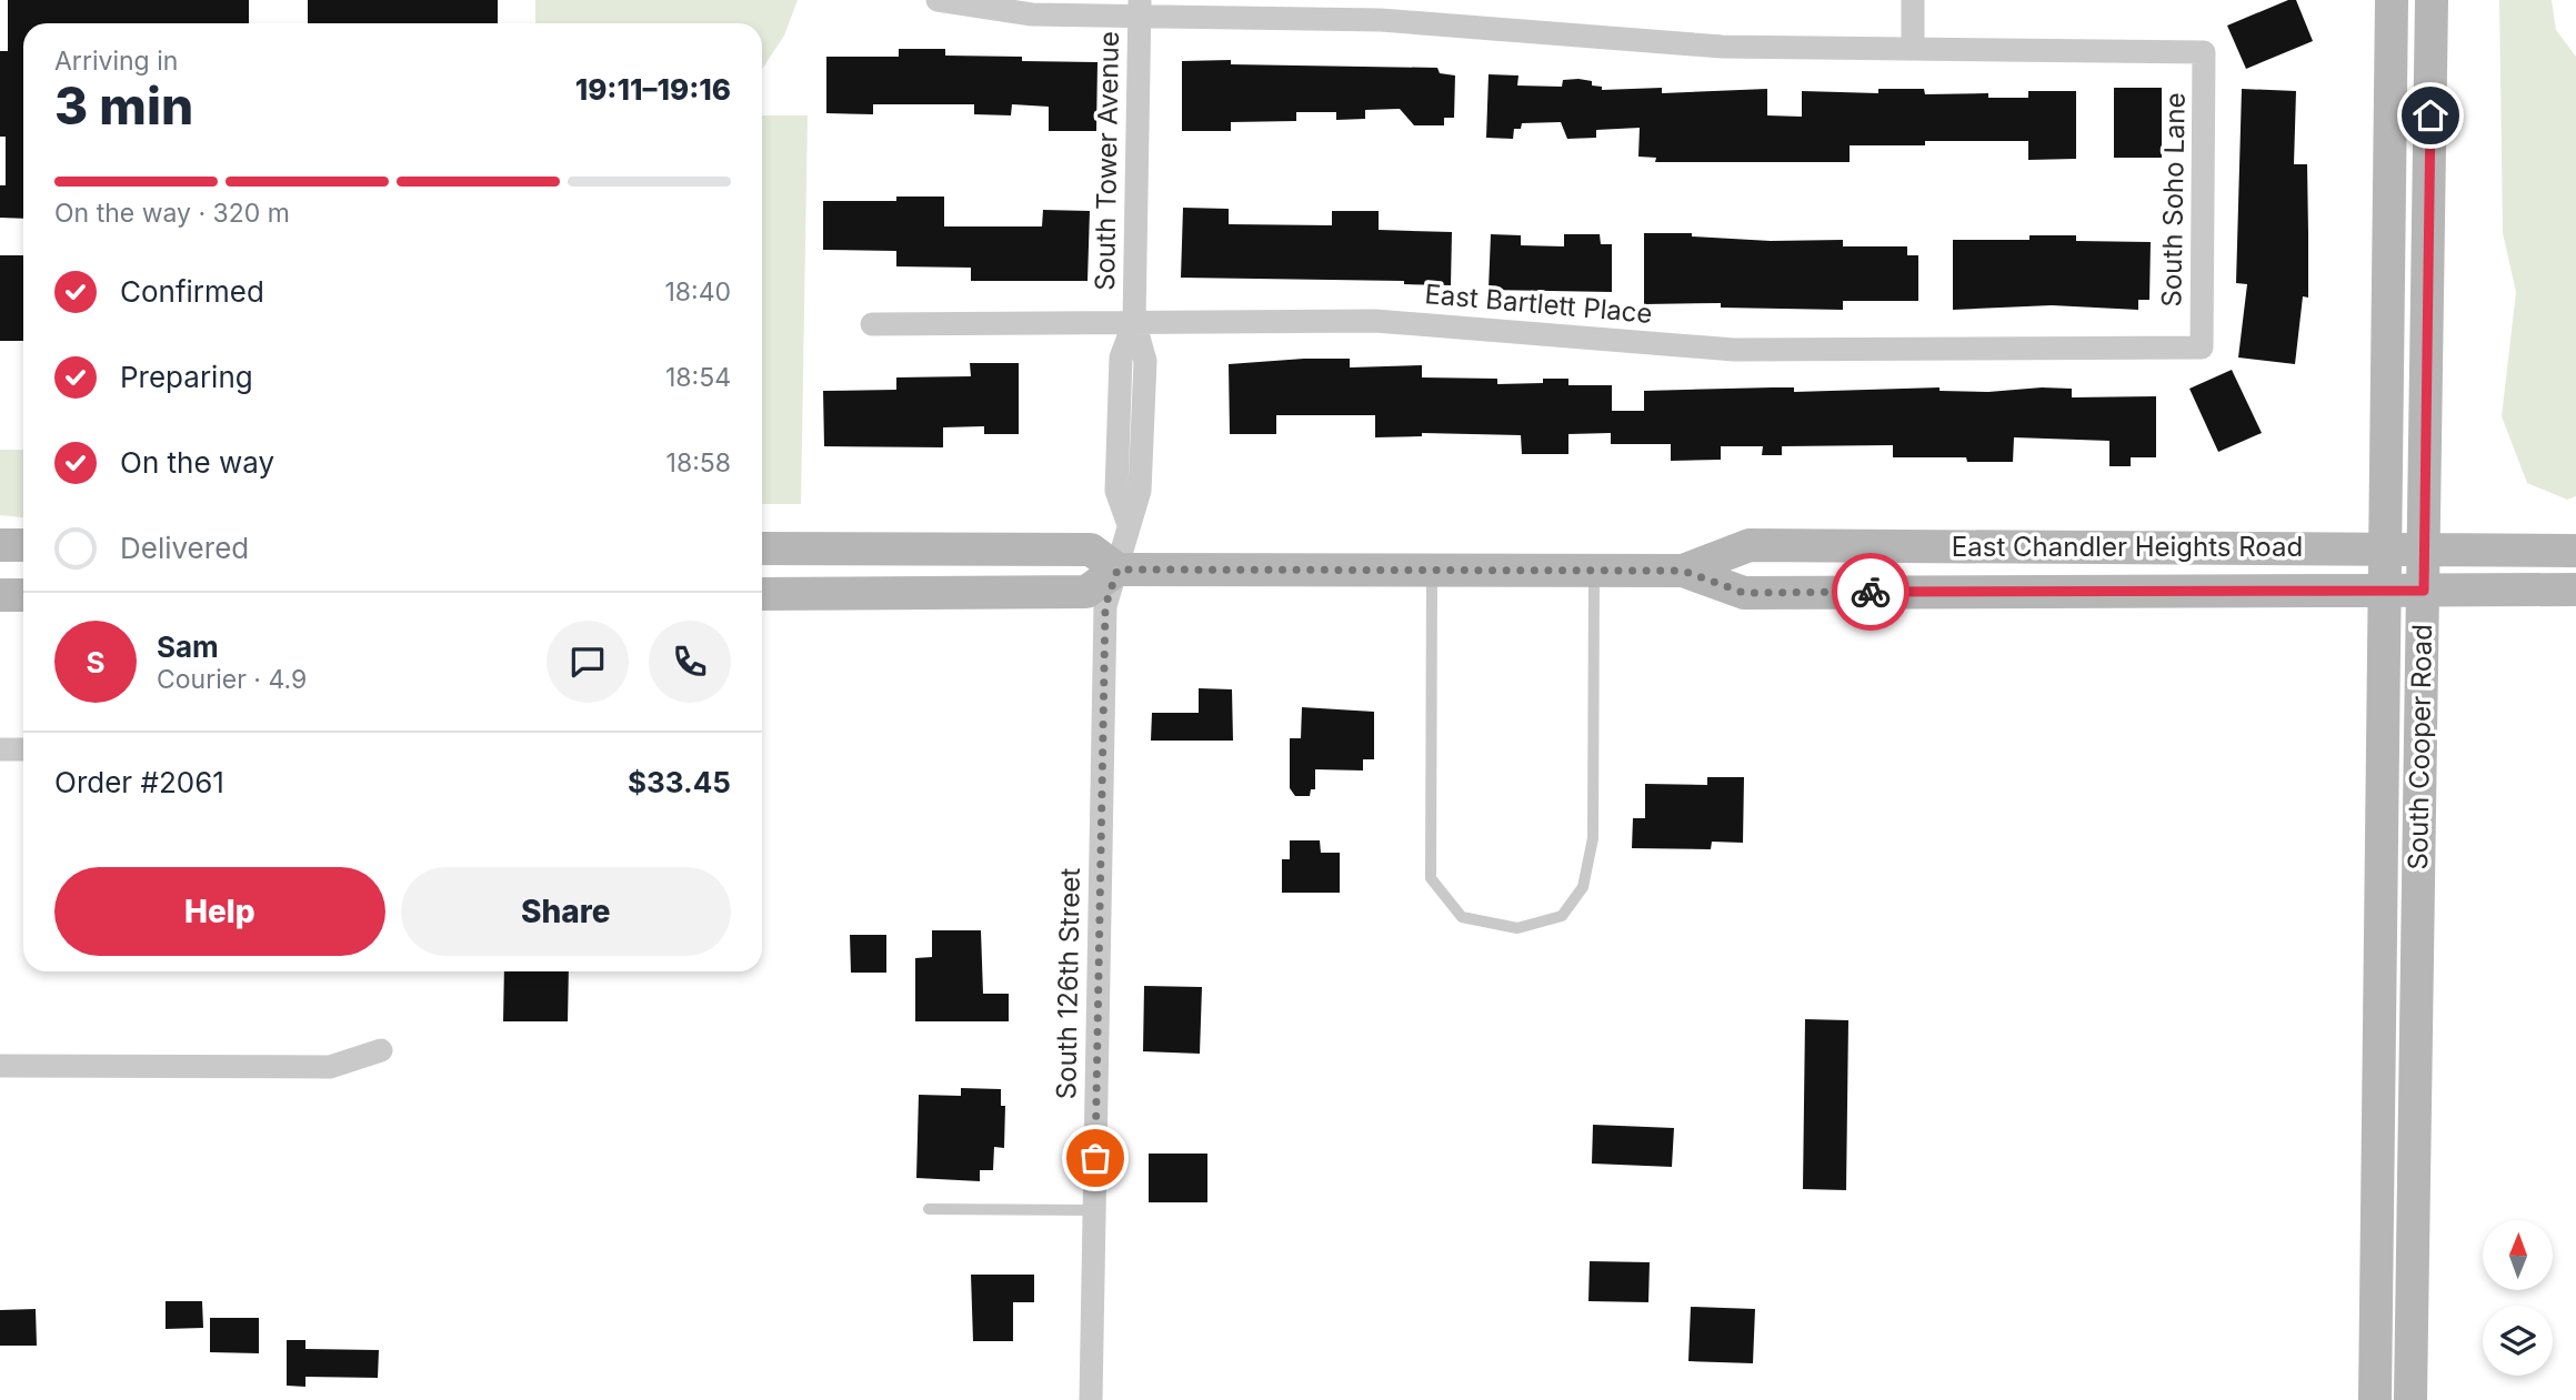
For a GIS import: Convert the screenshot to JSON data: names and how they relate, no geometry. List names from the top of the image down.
{
  "streets": {
    "main road": ["East Chandler Heights Road", "South Cooper Road"],
    "street": [
      "South Tower Avenue",
      "South Soho Lane",
      "East Bartlett Place",
      "South 126th Street"
    ]
  },
  "crossings": [
    ["South Tower Avenue", "East Bartlett Place"],
    ["South Tower Avenue", "East Chandler Heights Road"],
    ["South Tower Avenue", "South 126th Street"],
    ["South Soho Lane", "East Bartlett Place"],
    ["East Chandler Heights Road", "South Cooper Road"],
    ["East Chandler Heights Road", "South 126th Street"]
  ],
  "north": "top",
  "page": {
    "heading": ["3 min", "Arriving in", "19:11–19:16"],
    "panel": [
      "Sam",
      "Courier · 4.9",
      "Order #2061",
      "$33.45"
    ],
    "bar": "On the way · 320 m",
    "list": [
      ["Confirmed", "18:40"],
      ["Preparing", "18:54"],
      ["On the way", "18:58"],
      "Delivered"
    ],
    "round": "S",
    "buttons": ["Help", "Share"]
  }
}
